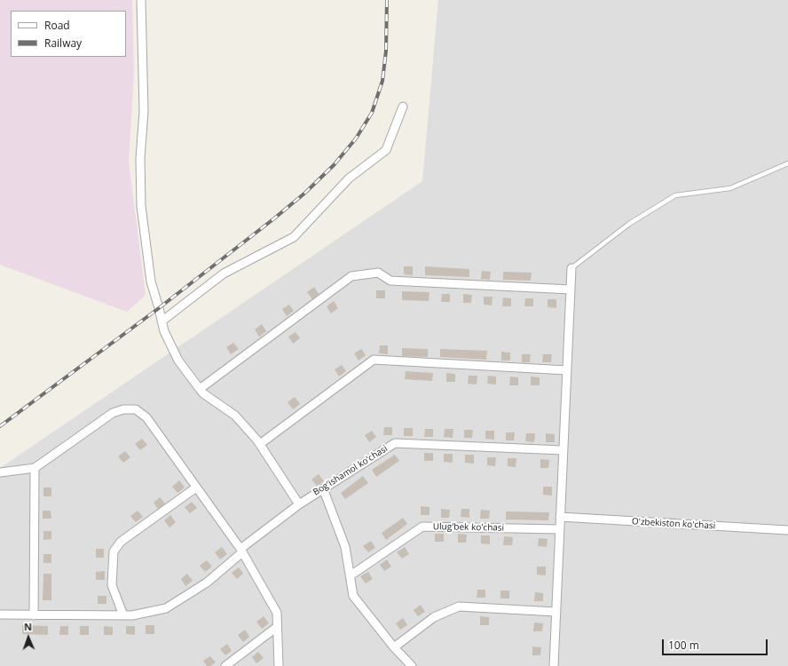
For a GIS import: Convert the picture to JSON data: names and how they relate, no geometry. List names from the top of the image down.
{
  "streets": {
    "street": ["Bog'ishamol ko'chasi", "O'zbekiston ko'chasi", "Ulug'bek ko'chasi"]
  },
  "legend": ["Road", "Railway"],
  "scale_bar": "100 m",
  "north": "top"
}
